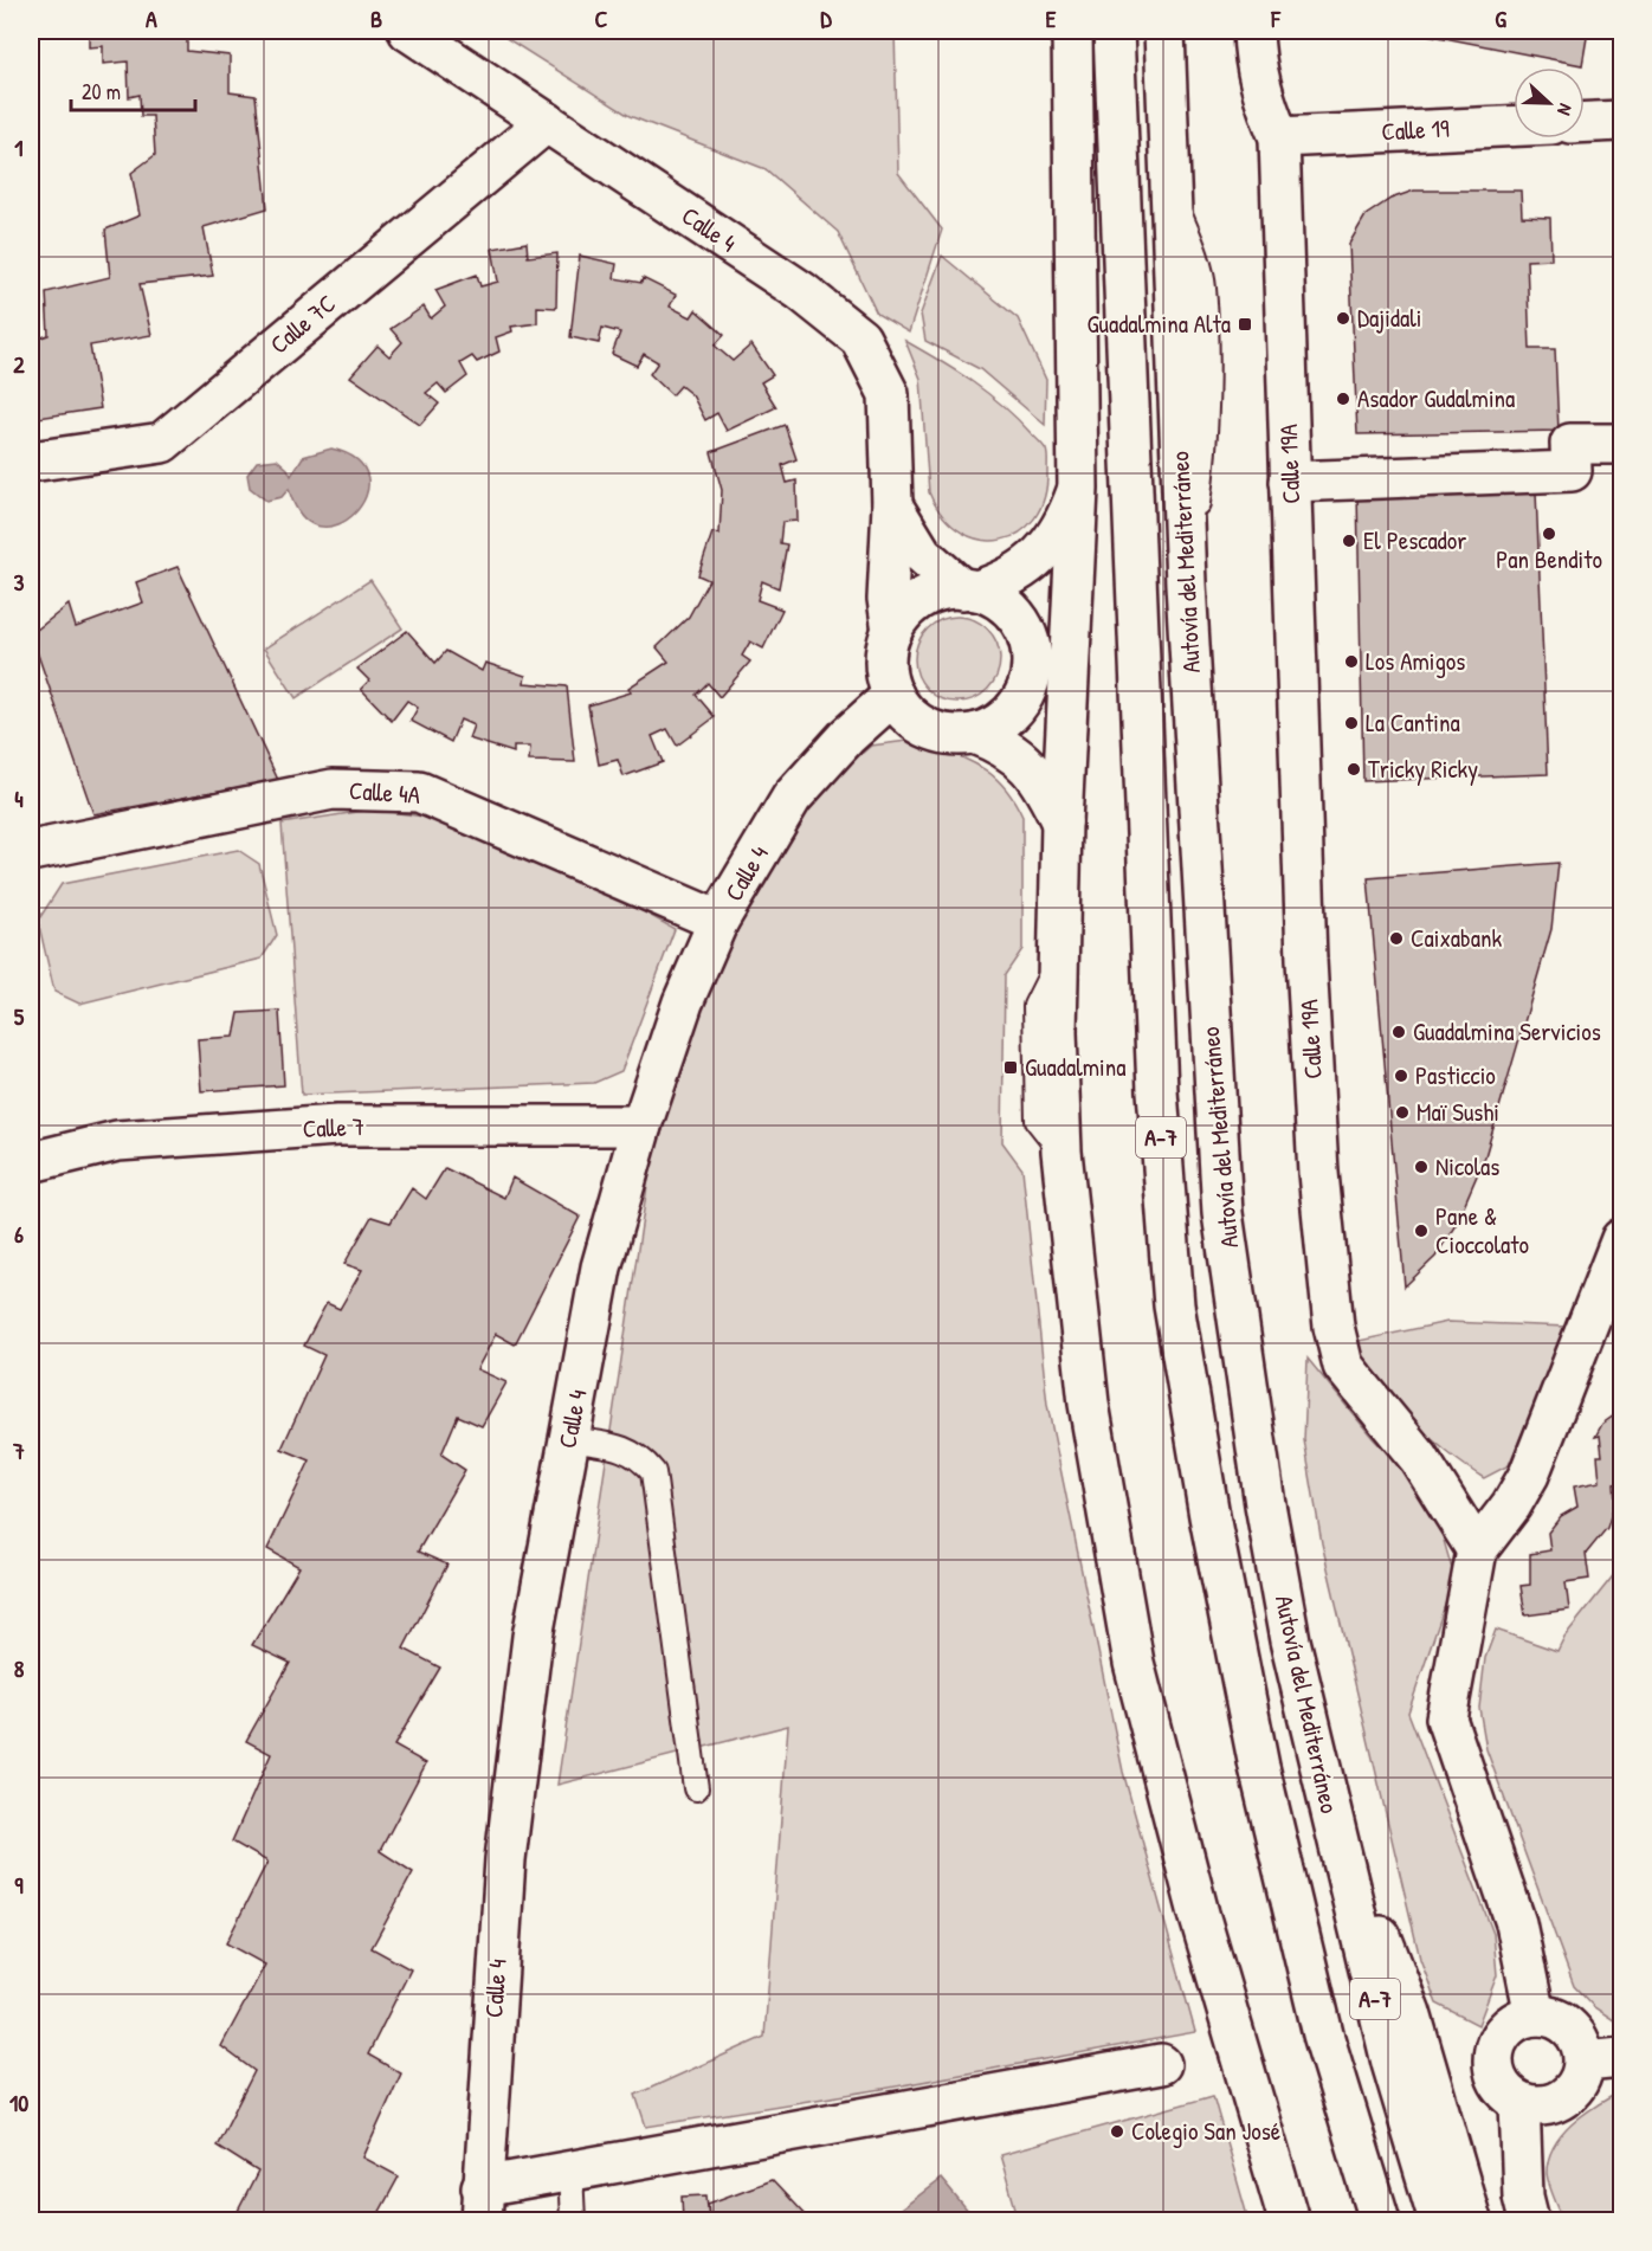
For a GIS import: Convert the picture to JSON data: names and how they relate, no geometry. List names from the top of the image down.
{
  "streets": {
    "main road": [
      "Calle 19",
      "Calle 4",
      "Calle 7C",
      "Calle 19A",
      "Autovía del Mediterráneo",
      "Calle 4A",
      "Calle 7",
      "A-7"
    ]
  },
  "crossings": [
    ["Calle 19", "Calle 19A"],
    ["Calle 4", "Calle 7C"],
    ["Calle 4", "Calle 4A"],
    ["Calle 4", "Calle 7"]
  ],
  "places": {
    "other": [
      "Dajidali",
      "Asador Gudalmina",
      "Pan Bendito",
      "El Pescador",
      "Los Amigos",
      "La Cantina",
      "Tricky Ricky",
      "Caixabank",
      "Guadalmina Servicios",
      "Pasticcio",
      "Maï Sushi",
      "Nicolas",
      "Pane & Cioccolato",
      "Colegio San José"
    ],
    "transit": ["Guadalmina Alta", "Guadalmina"]
  },
  "scale_bar": "20 m",
  "north": "right",
  "grid": {
    "columns": [
      "A",
      "B",
      "C",
      "D",
      "E",
      "F",
      "G"
    ],
    "rows": [
      "1",
      "2",
      "3",
      "4",
      "5",
      "6",
      "7",
      "8",
      "9",
      "10"
    ]
  }
}
